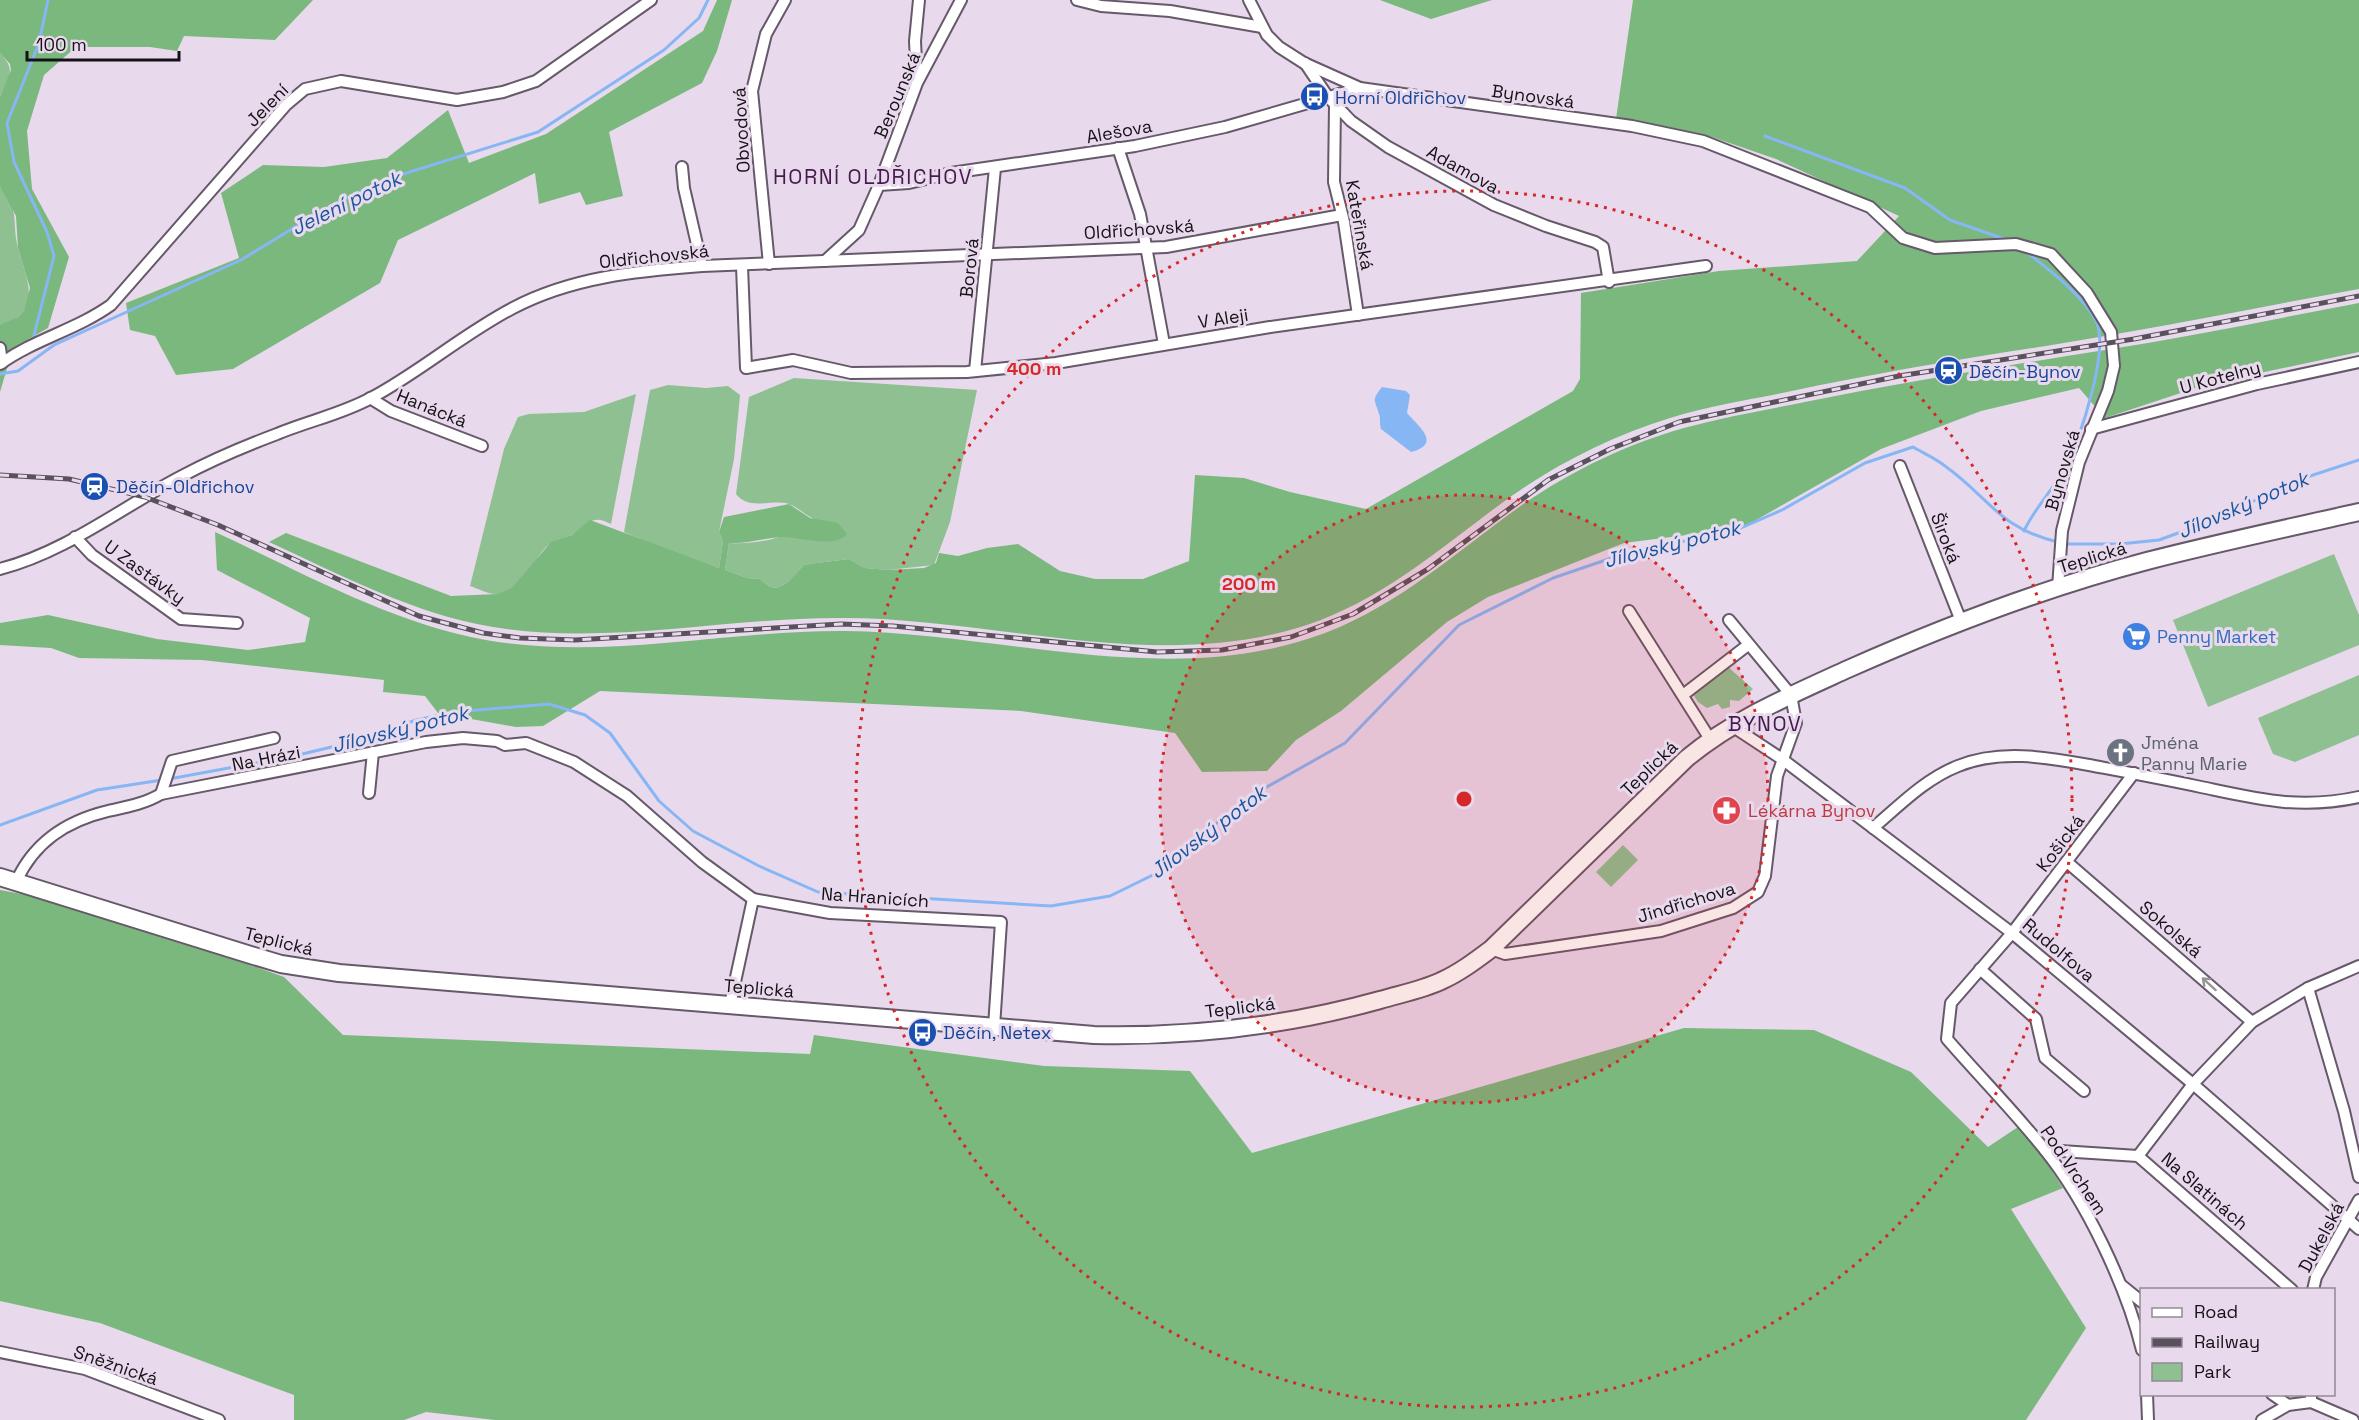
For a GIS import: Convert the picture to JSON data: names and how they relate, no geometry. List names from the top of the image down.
{
  "streets": {
    "main road": ["Teplická"],
    "street": [
      "Berounská",
      "Bynovská",
      "Jelení",
      "Obvodová",
      "Alešova",
      "Adamova",
      "Kateřinská",
      "Oldřichovská",
      "Borová",
      "V Aleji",
      "U Kotelny",
      "Hanácká",
      "Široká",
      "U Zastávky",
      "Na Hrázi",
      "Košická",
      "Na Hranicích",
      "Jindřichova",
      "Sokolská",
      "Rudolfova",
      "Pod Vrchem",
      "Na Slatinách",
      "Dukelská",
      "Sněžnická"
    ]
  },
  "crossings": [
    ["Berounská", "Alešova"],
    ["Berounská", "Oldřichovská"],
    ["Bynovská", "Alešova"],
    ["Bynovská", "Adamova"],
    ["Bynovská", "U Kotelny"],
    ["Bynovská", "Teplická"],
    ["Obvodová", "Oldřichovská"],
    ["Alešova", "Adamova"],
    ["Alešova", "Kateřinská"],
    ["Alešova", "Borová"],
    ["Adamova", "Kateřinská"],
    ["Adamova", "V Aleji"],
    ["Kateřinská", "Oldřichovská"],
    ["Kateřinská", "V Aleji"],
    ["Oldřichovská", "Borová"],
    ["Oldřichovská", "V Aleji"],
    ["Oldřichovská", "Hanácká"],
    ["Oldřichovská", "U Zastávky"],
    ["Borová", "V Aleji"],
    ["Široká", "Teplická"],
    ["Teplická", "Na Hrázi"],
    ["Teplická", "Na Hranicích"],
    ["Teplická", "Jindřichova"],
    ["Teplická", "Rudolfova"],
    ["Na Hrázi", "Na Hranicích"],
    ["Košická", "Sokolská"],
    ["Košická", "Rudolfova"],
    ["Košická", "Pod Vrchem"],
    ["Jindřichova", "Rudolfova"],
    ["Rudolfova", "Pod Vrchem"],
    ["Rudolfova", "Dukelská"],
    ["Pod Vrchem", "Na Slatinách"]
  ],
  "one_way": ["Sokolská"],
  "districts": ["HORNÍ OLDŘICHOV", "BYNOV"],
  "water": ["Jelení potok", "Jílovský potok"],
  "places": {
    "bus stop": ["Horní Oldřichov", "Děčín, Netex"],
    "station": ["Děčín-Bynov", "Děčín-Oldřichov"],
    "supermarket": ["Penny Market"],
    "church": ["Jména Panny Marie"],
    "pharmacy": ["Lékárna Bynov"]
  },
  "legend": ["Road", "Railway", "Park"],
  "scale_bar": "100 m",
  "rings": ["400 m", "200 m"]
}
